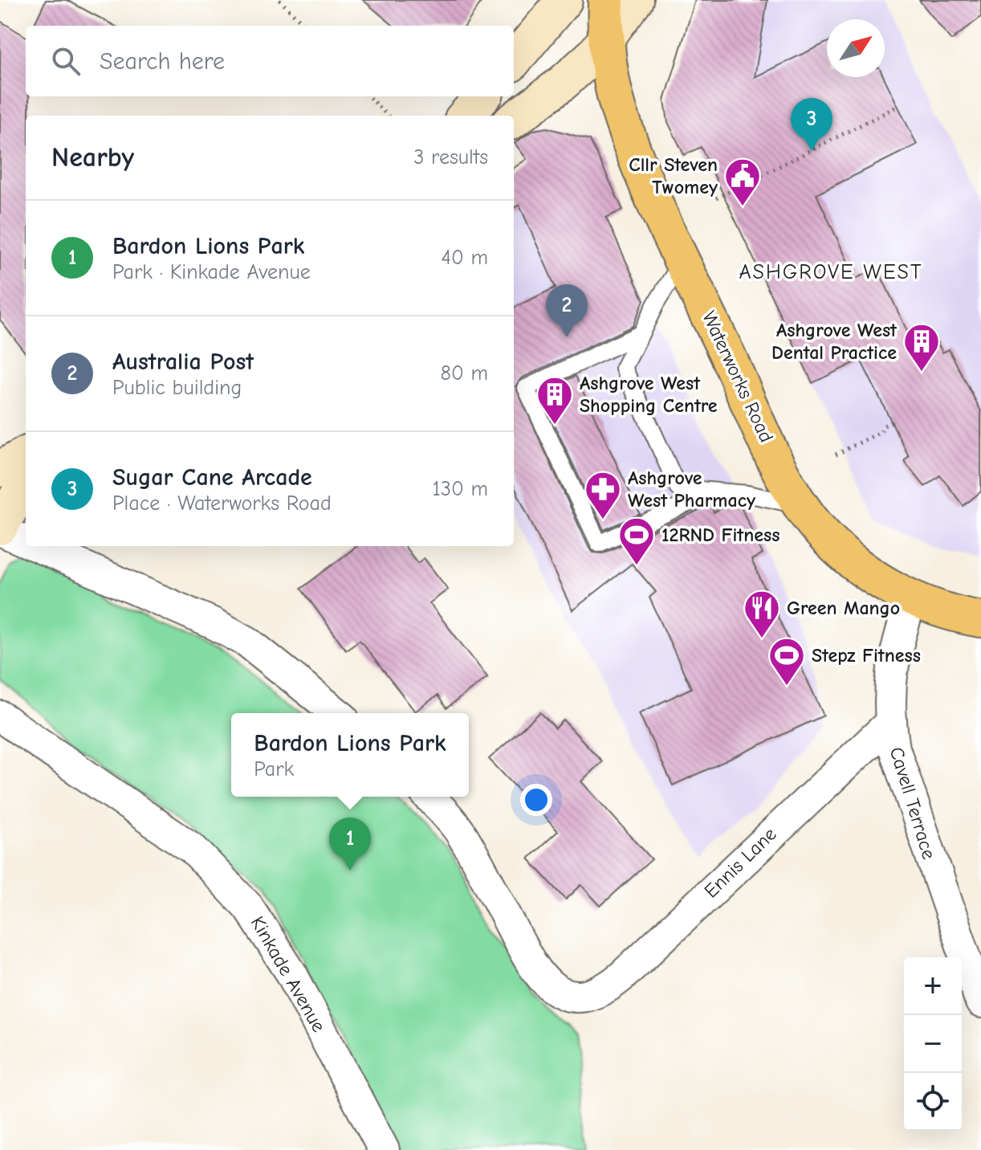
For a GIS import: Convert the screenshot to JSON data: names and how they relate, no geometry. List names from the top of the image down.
{
  "streets": {
    "main road": ["Waterworks Road"],
    "street": ["Cavell Terrace", "Ennis Lane", "Kinkade Avenue"]
  },
  "crossings": [
    ["Waterworks Road", "Cavell Terrace"],
    ["Cavell Terrace", "Ennis Lane"]
  ],
  "districts": ["ASHGROVE WEST"],
  "places": {
    "public building": ["Cllr Steven Twomey"],
    "building": ["Ashgrove West Dental Practice", "Ashgrove West Shopping Centre"],
    "pharmacy": ["Ashgrove West Pharmacy"],
    "sports": ["12RND Fitness", "Stepz Fitness"],
    "restaurant": ["Green Mango"]
  },
  "north": "top right",
  "page": {
    "search": "Search here",
    "pins": ["3", "2", "1"],
    "heading": ["Nearby", "3 results"],
    "list": [
      {
        "mark": "1",
        "name": "Bardon Lions Park",
        "note": "Park · Kinkade Avenue",
        "value": "40 m"
      },
      {
        "mark": "2",
        "name": "Australia Post",
        "note": "Public building",
        "value": "80 m"
      },
      {
        "mark": "3",
        "name": "Sugar Cane Arcade",
        "note": "Place · Waterworks Road",
        "value": "130 m"
      }
    ],
    "popup": ["Bardon Lions Park", "Park"],
    "map_buttons": ["+", "−"]
  }
}
